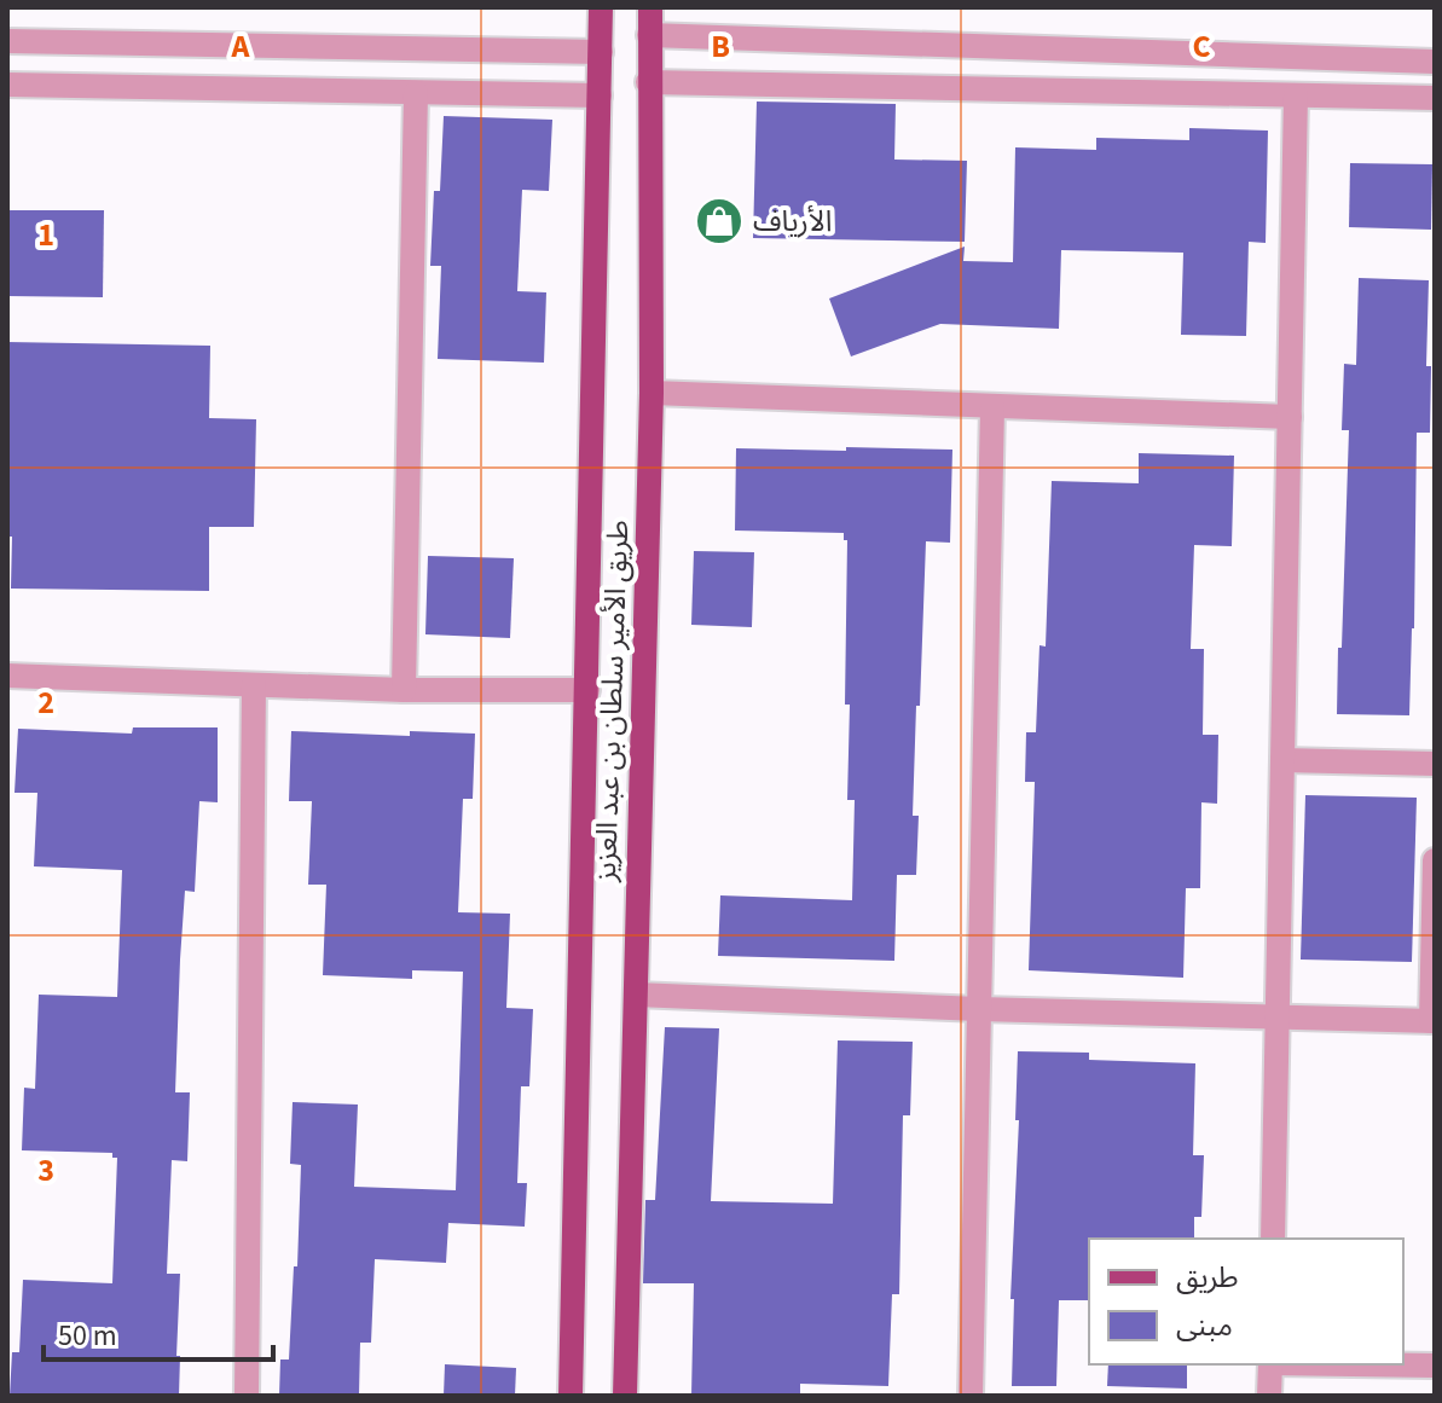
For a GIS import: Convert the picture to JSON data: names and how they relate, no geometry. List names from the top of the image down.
{
  "streets": {
    "main road": ["طريق الأمير سلطان بن عبد العزيز"]
  },
  "places": {
    "shop": ["الأرياف"]
  },
  "legend": ["طريق", "مبنى"],
  "scale_bar": "50 m",
  "grid": {
    "columns": ["A", "B", "C"],
    "rows": ["1", "2", "3"]
  }
}
